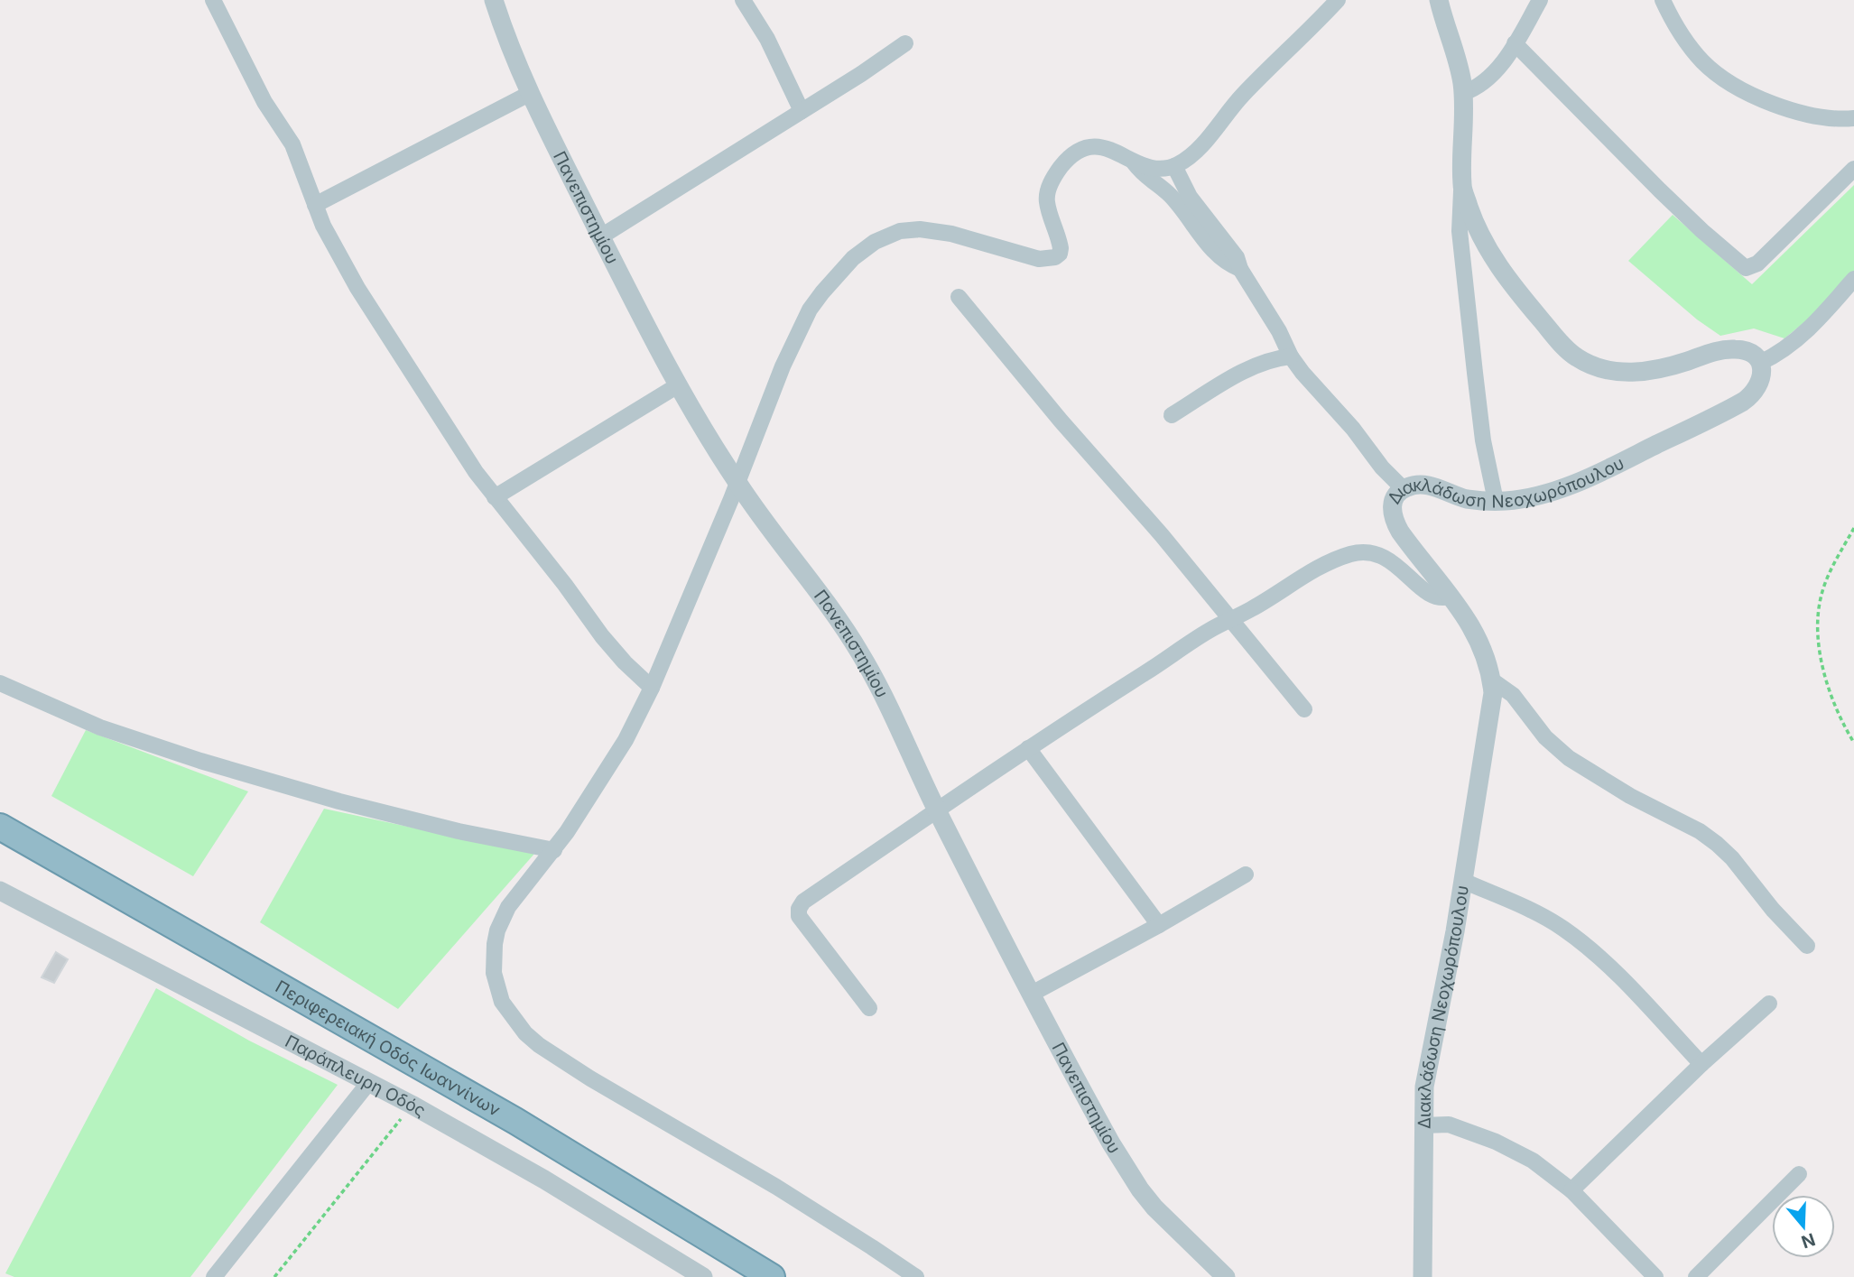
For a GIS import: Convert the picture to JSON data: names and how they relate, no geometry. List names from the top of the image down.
{
  "streets": {
    "highway": ["Περιφερειακή Οδός Ιωαννίνων"],
    "street": ["Πανεπιστημίου", "Διακλάδωση Νεοχωρόπουλου", "Παράπλευρη Οδός"]
  },
  "north": "bottom"
}
